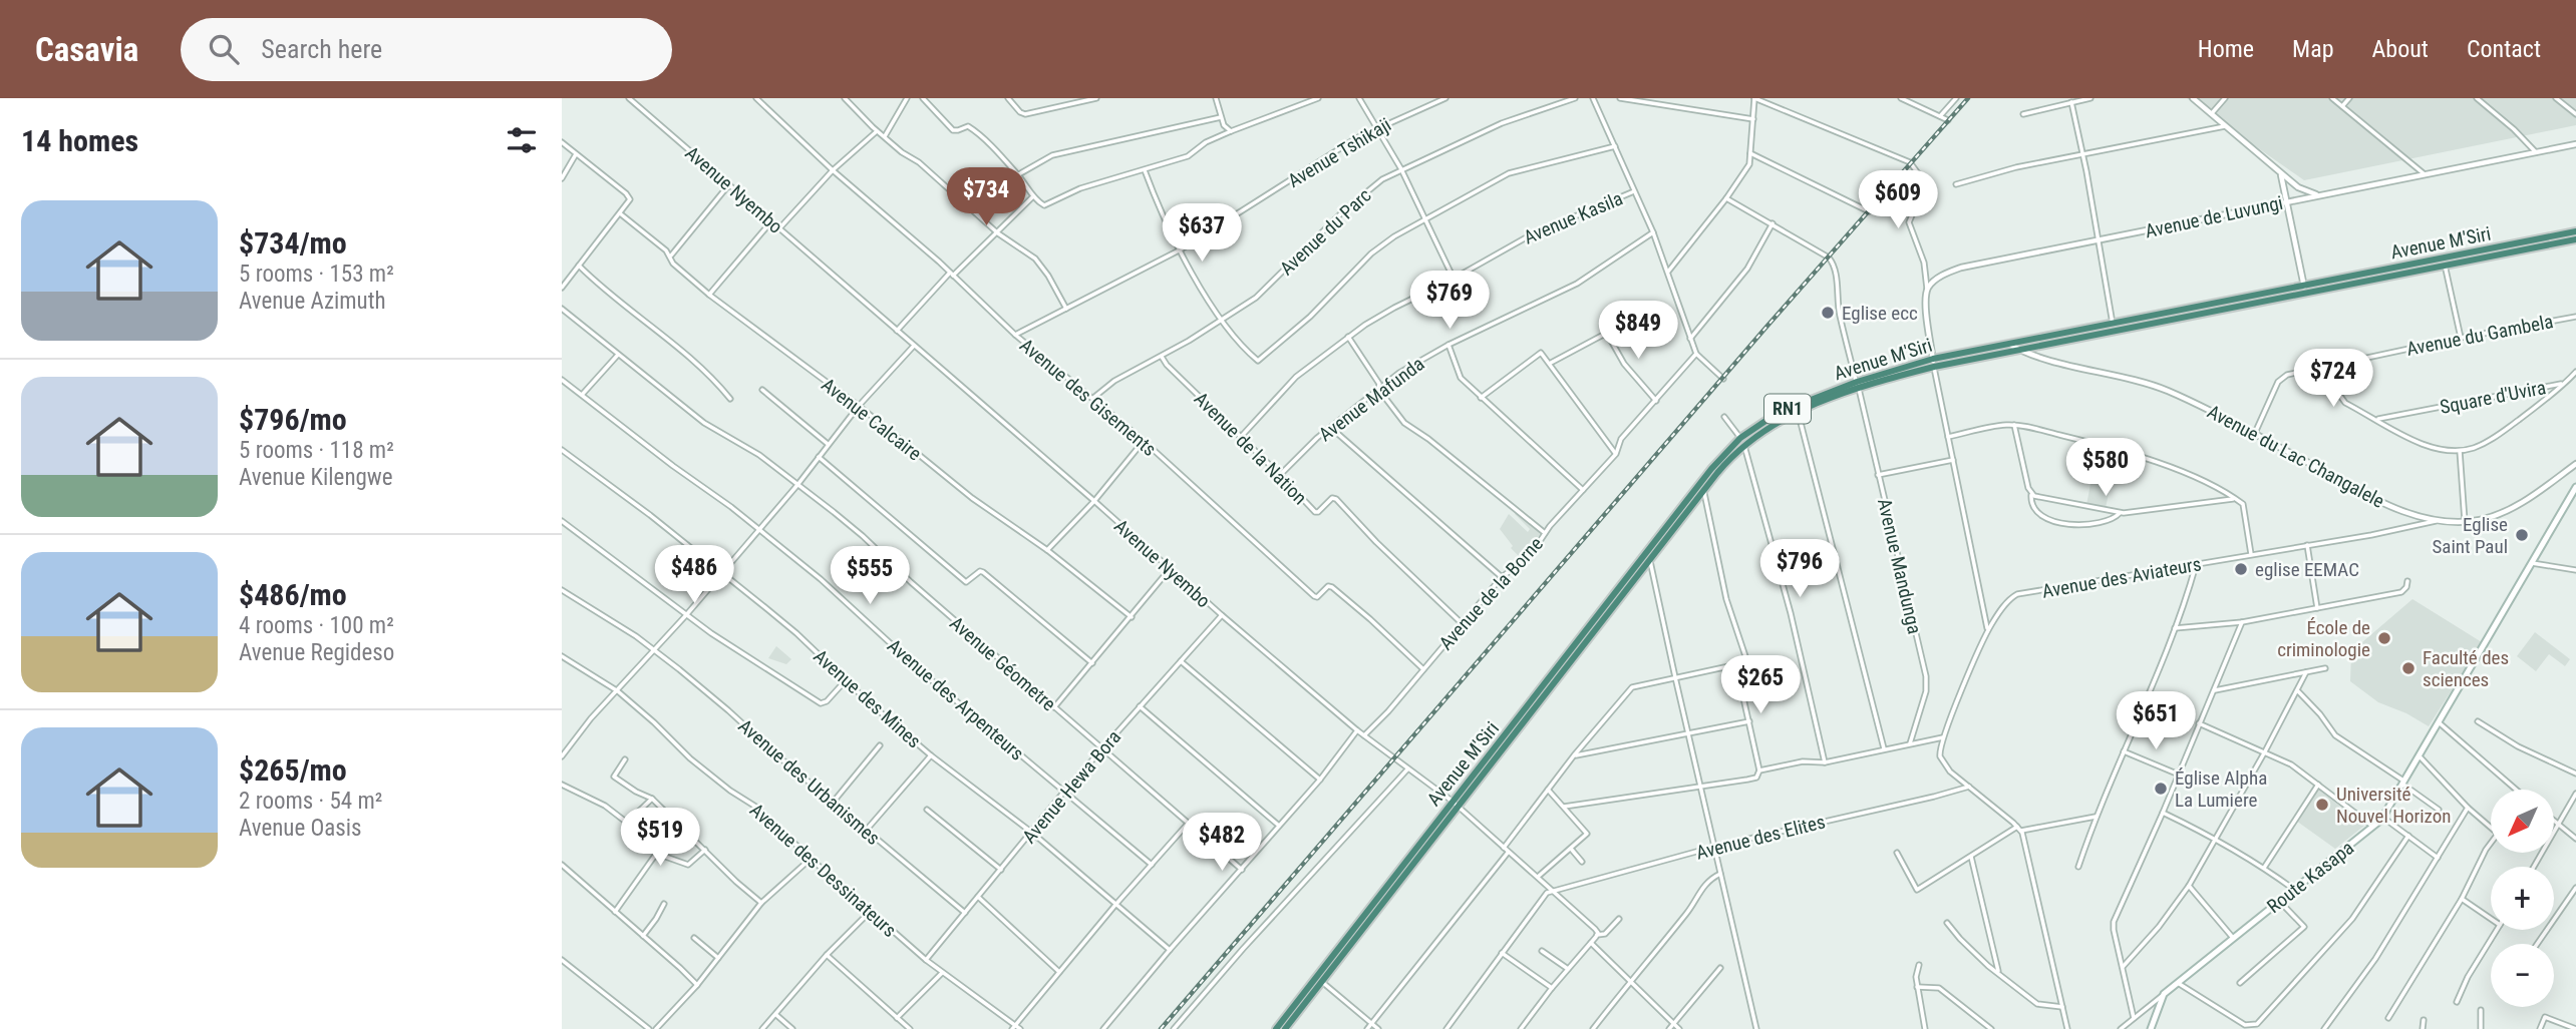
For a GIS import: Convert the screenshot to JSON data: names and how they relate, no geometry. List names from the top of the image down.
{
  "streets": {
    "highway": ["Avenue M'Siri", "RN1"],
    "main road": ["Route Kasapa"],
    "street": [
      "Avenue Tshikaji",
      "Avenue Nyembo",
      "Avenue de Luvungi",
      "Avenue Kasila",
      "Avenue du Parc",
      "Avenue du Gambela",
      "Avenue des Gisements",
      "Square d'Uvira",
      "Avenue Mafunda",
      "Avenue Calcaire",
      "Avenue de la Nation",
      "Avenue du Lac Changalele",
      "Avenue Mandunga",
      "Avenue des Aviateurs",
      "Avenue de la Borne",
      "Avenue Géometre",
      "Avenue des Mines",
      "Avenue des Arpenteurs",
      "Avenue des Urbanismes",
      "Avenue Hewa Bora",
      "Avenue des Elites",
      "Avenue des Dessinateurs"
    ]
  },
  "crossings": [
    ["Avenue Tshikaji", "Avenue des Gisements"],
    ["Avenue Nyembo", "Avenue M'Siri"],
    ["Avenue Nyembo", "Avenue de la Borne"],
    ["Avenue Nyembo", "Avenue Hewa Bora"],
    ["Avenue Nyembo", "Avenue des Elites"],
    ["Avenue Kasila", "Avenue de la Nation"],
    ["Avenue du Parc", "Avenue des Gisements"],
    ["Avenue du Parc", "Avenue de la Nation"],
    ["Avenue M'Siri", "Avenue du Lac Changalele"],
    ["Avenue M'Siri", "Avenue Mandunga"],
    ["Avenue du Gambela", "Avenue du Lac Changalele"],
    ["Avenue des Gisements", "Avenue de la Borne"],
    ["Avenue Mafunda", "Avenue de la Nation"],
    ["Avenue de la Nation", "Avenue de la Borne"],
    ["Avenue du Lac Changalele", "Avenue des Aviateurs"],
    ["Avenue Géometre", "Avenue Hewa Bora"],
    ["Avenue des Mines", "Avenue Hewa Bora"],
    ["Avenue des Arpenteurs", "Avenue Hewa Bora"],
    ["Avenue des Urbanismes", "Avenue Hewa Bora"],
    ["Avenue Hewa Bora", "Avenue des Dessinateurs"]
  ],
  "places": [
    "Eglise ecc",
    "Eglise Saint Paul",
    "eglise EEMAC",
    "École de criminologie",
    "Faculté des sciences",
    "Église Alpha La Lumiere",
    "Université Nouvel Horizon"
  ],
  "north": "bottom left",
  "page": {
    "header": "Casavia",
    "search": "Search here",
    "nav": [
      "Home",
      "Map",
      "About",
      "Contact"
    ],
    "heading": "14 homes",
    "price": [
      "$734",
      "$609",
      "$637",
      "$769",
      "$849",
      "$724",
      "$580",
      "$796",
      "$486",
      "$555",
      "$265",
      "$651",
      "$519",
      "$482"
    ],
    "list": [
      {
        "name": "$734/mo",
        "note": "5 rooms · 153 m² · Avenue Azimuth"
      },
      {
        "name": "$796/mo",
        "note": "5 rooms · 118 m² · Avenue Kilengwe"
      },
      {
        "name": "$486/mo",
        "note": "4 rooms · 100 m² · Avenue Regideso"
      },
      {
        "name": "$265/mo",
        "note": "2 rooms · 54 m² · Avenue Oasis"
      }
    ],
    "map_buttons": ["+", "−"]
  }
}
